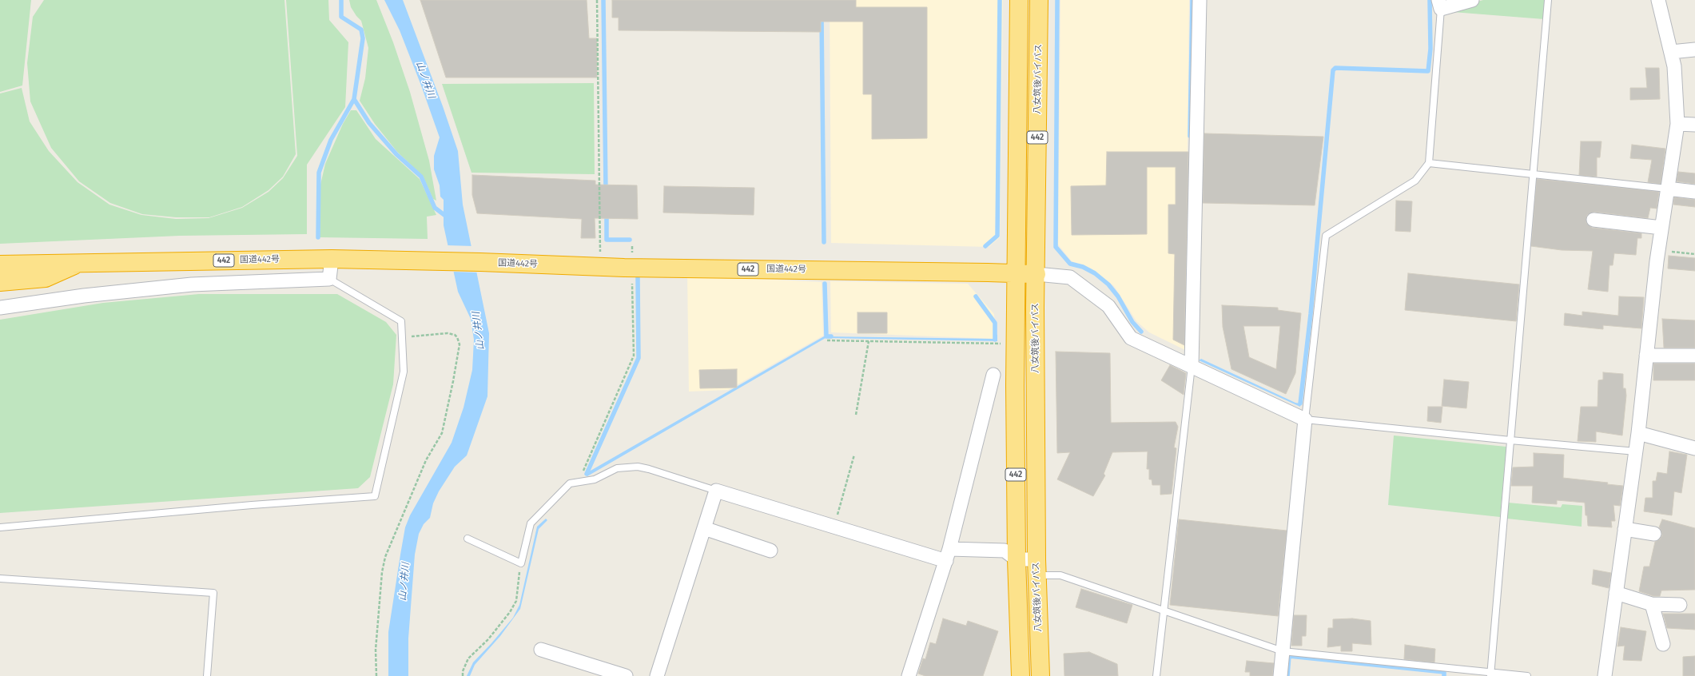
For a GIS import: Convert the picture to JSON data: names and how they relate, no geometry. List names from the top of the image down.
{
  "streets": {
    "highway": ["八女筑後バイパス", "442", "国道442号"]
  },
  "crossings": [
    ["八女筑後バイパス", "国道442号"],
    ["442", "国道442号"]
  ],
  "water": ["山ノ井川"]
}
